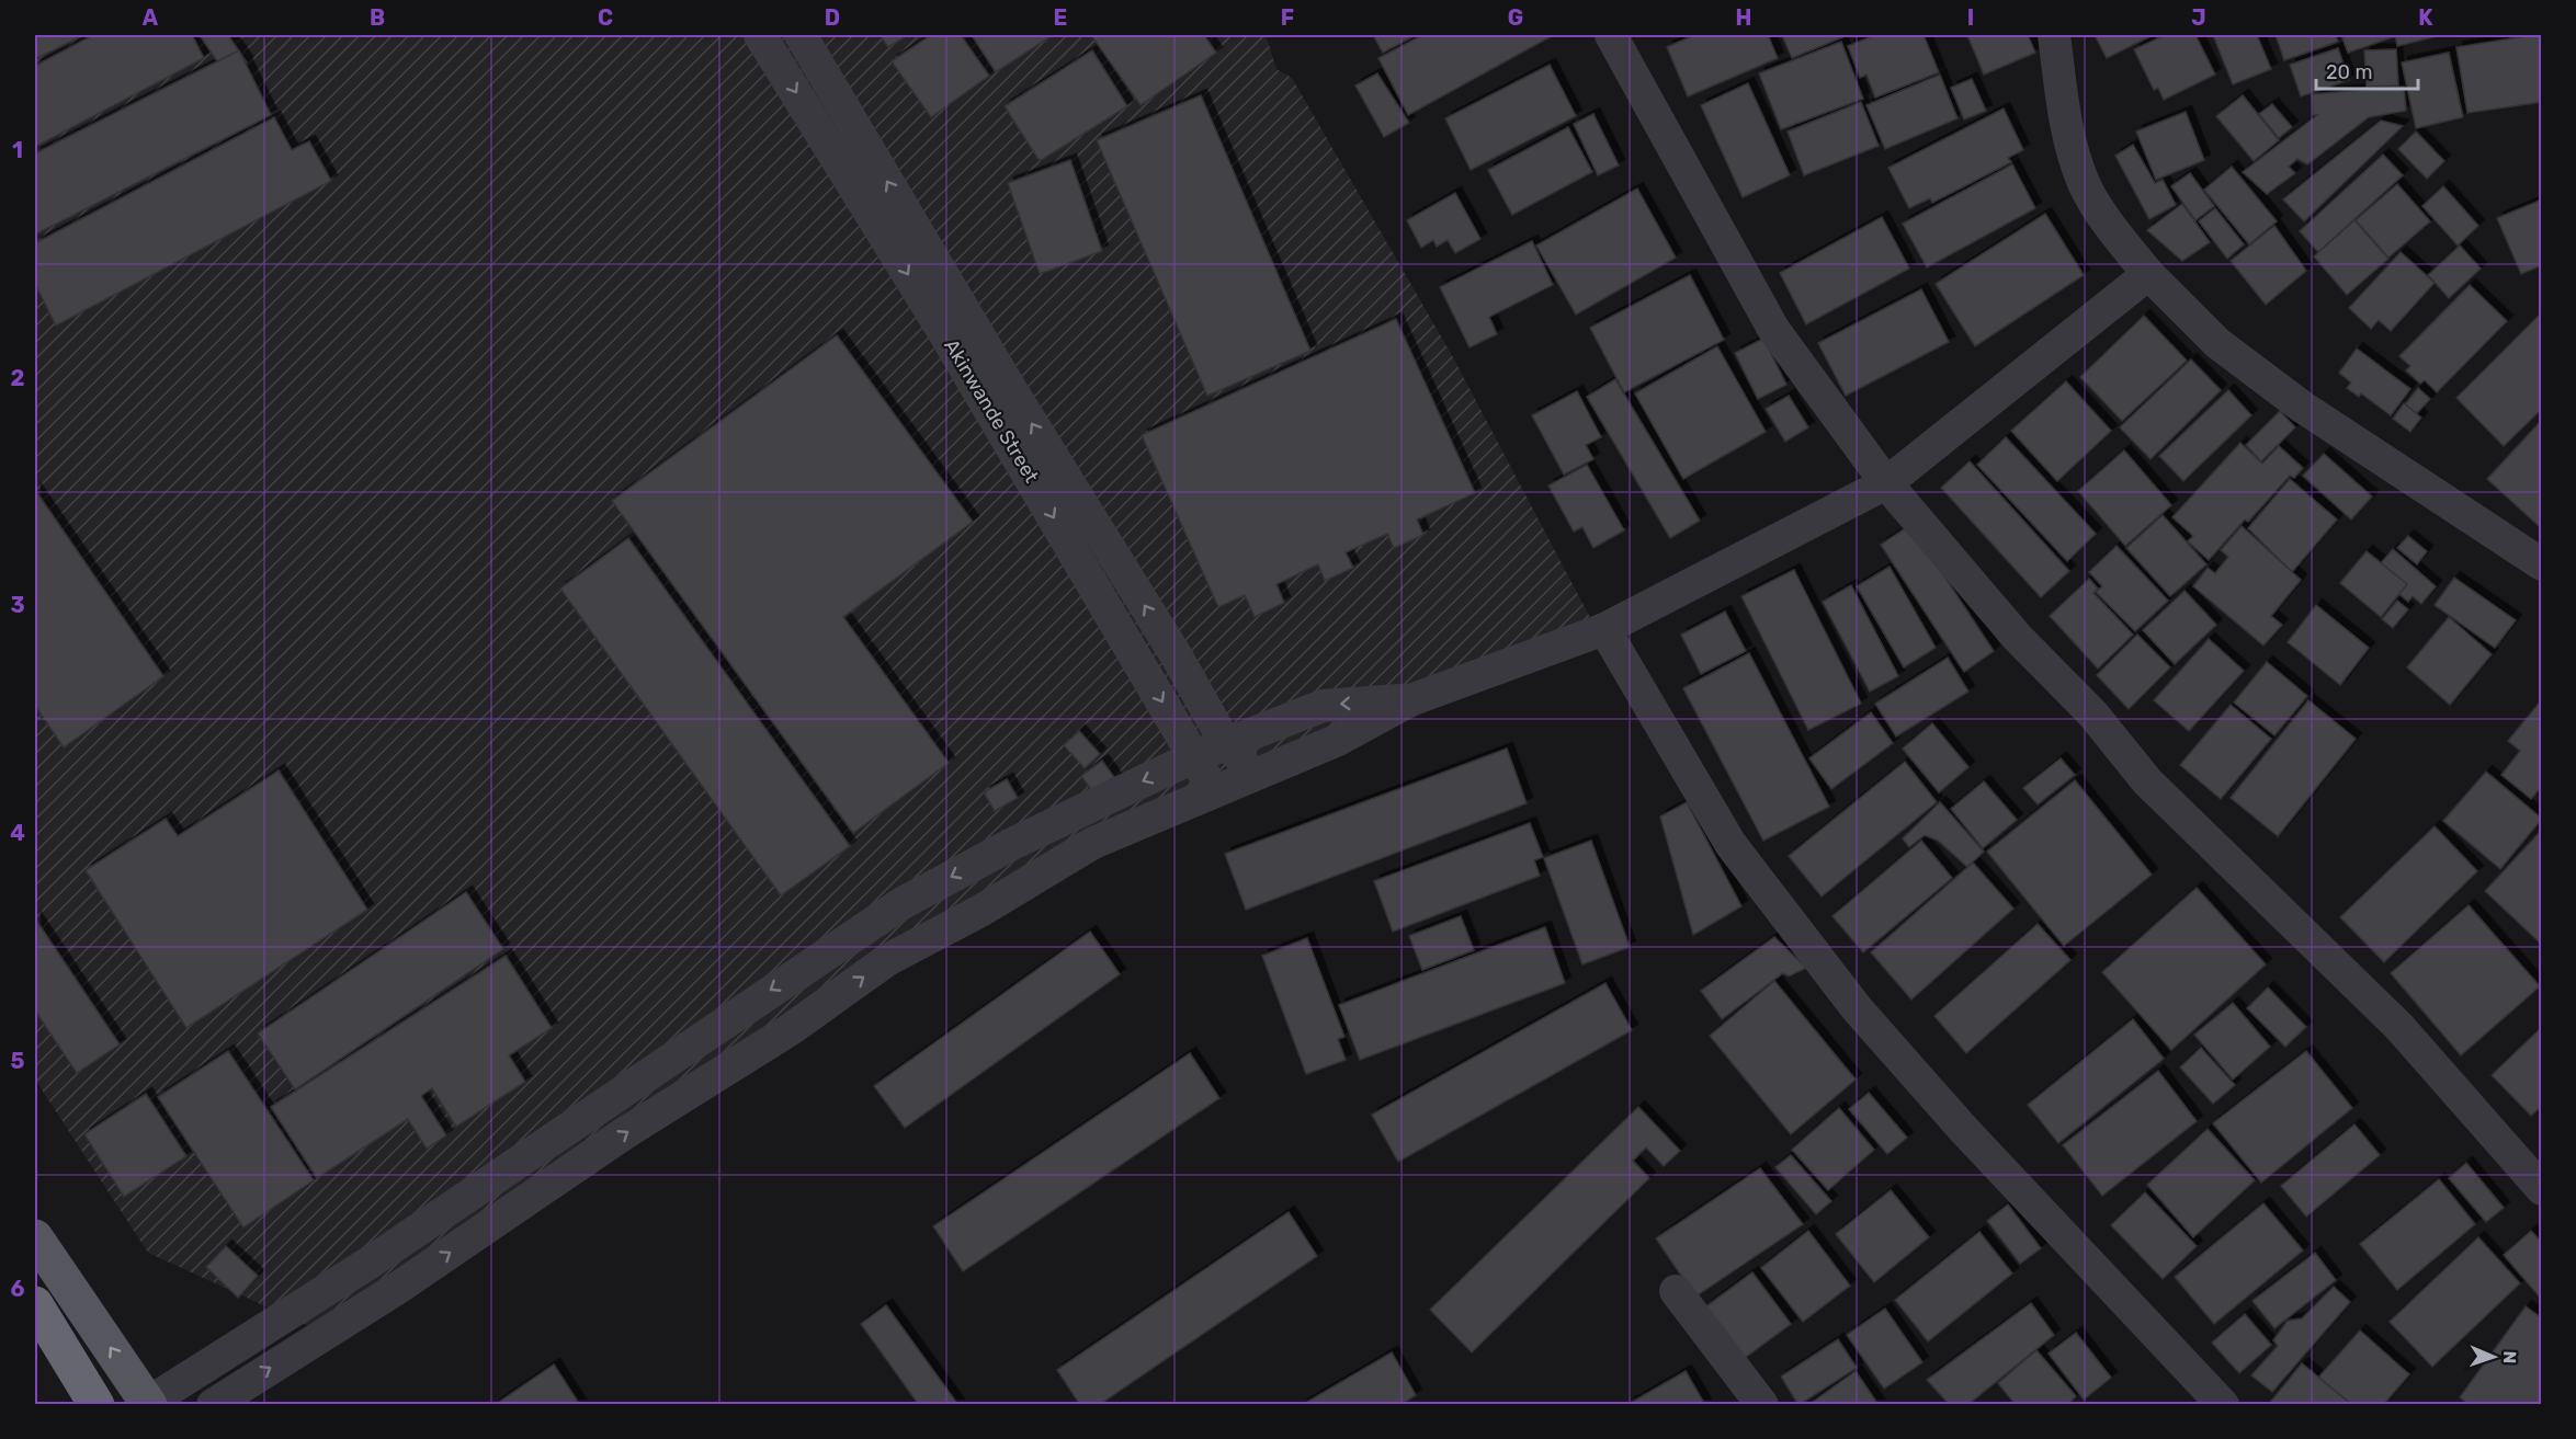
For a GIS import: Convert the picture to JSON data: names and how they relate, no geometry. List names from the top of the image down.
{
  "streets": {
    "street": ["Akinwande Street"]
  },
  "scale_bar": "20 m",
  "north": "right",
  "grid": {
    "columns": [
      "A",
      "B",
      "C",
      "D",
      "E",
      "F",
      "G",
      "H",
      "I",
      "J",
      "K"
    ],
    "rows": [
      "1",
      "2",
      "3",
      "4",
      "5",
      "6"
    ]
  }
}
